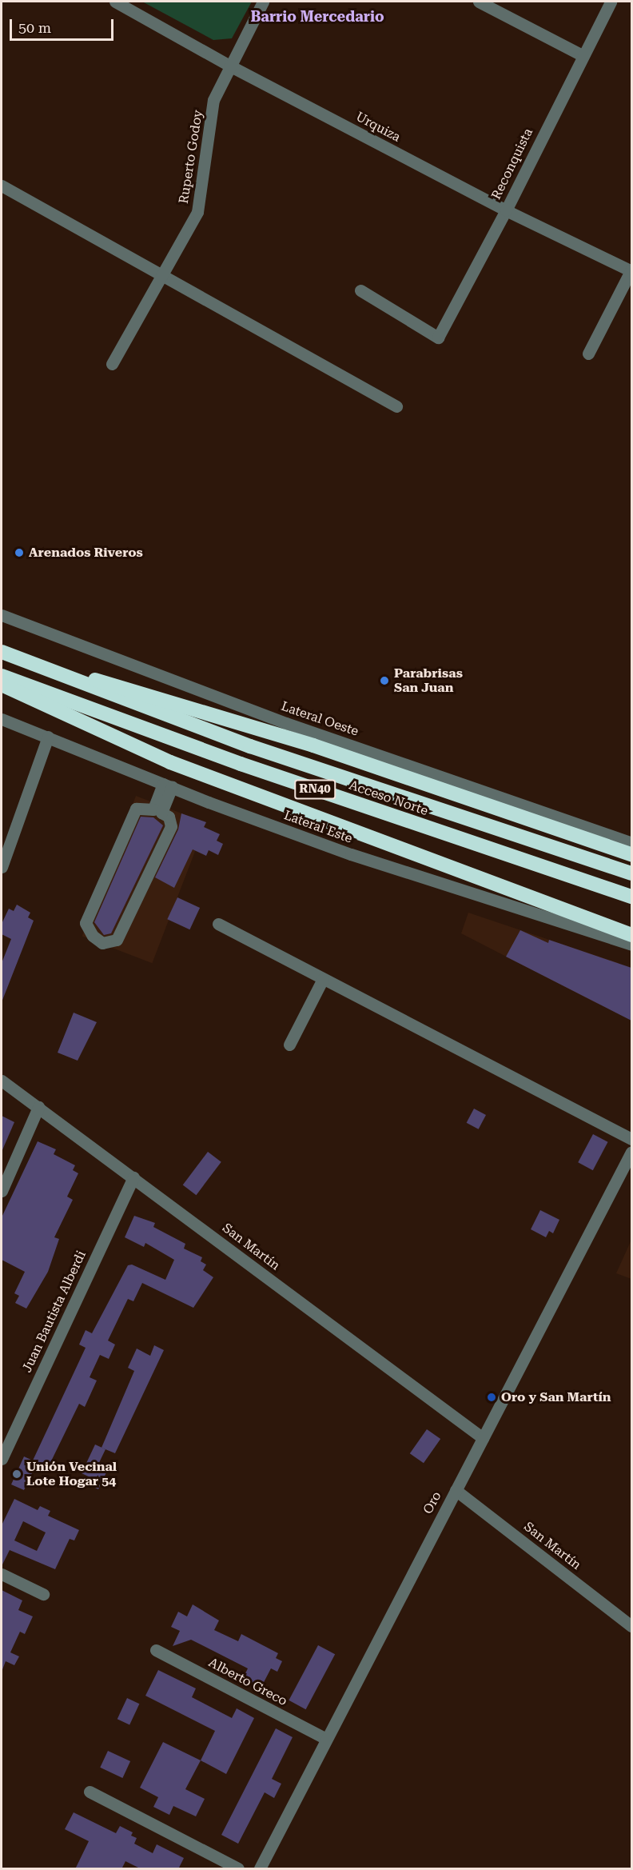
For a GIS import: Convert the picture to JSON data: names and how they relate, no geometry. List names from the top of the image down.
{
  "streets": {
    "highway": ["RN40", "Acceso Norte"],
    "street": [
      "Urquiza",
      "Ruperto Godoy",
      "Reconquista",
      "Lateral Oeste",
      "Lateral Este",
      "San Martín",
      "Juan Bautista Alberdi",
      "Oro",
      "Alberto Greco"
    ]
  },
  "crossings": [
    ["Urquiza", "Ruperto Godoy"],
    ["Urquiza", "Reconquista"],
    ["San Martín", "Juan Bautista Alberdi"],
    ["San Martín", "Oro"],
    ["Oro", "Alberto Greco"]
  ],
  "districts": ["Barrio Mercedario"],
  "places": [
    "Arenados Riveros",
    "Parabrisas San Juan",
    "Oro y San Martín",
    "Unión Vecinal Lote Hogar 54"
  ],
  "scale_bar": "50 m"
}
